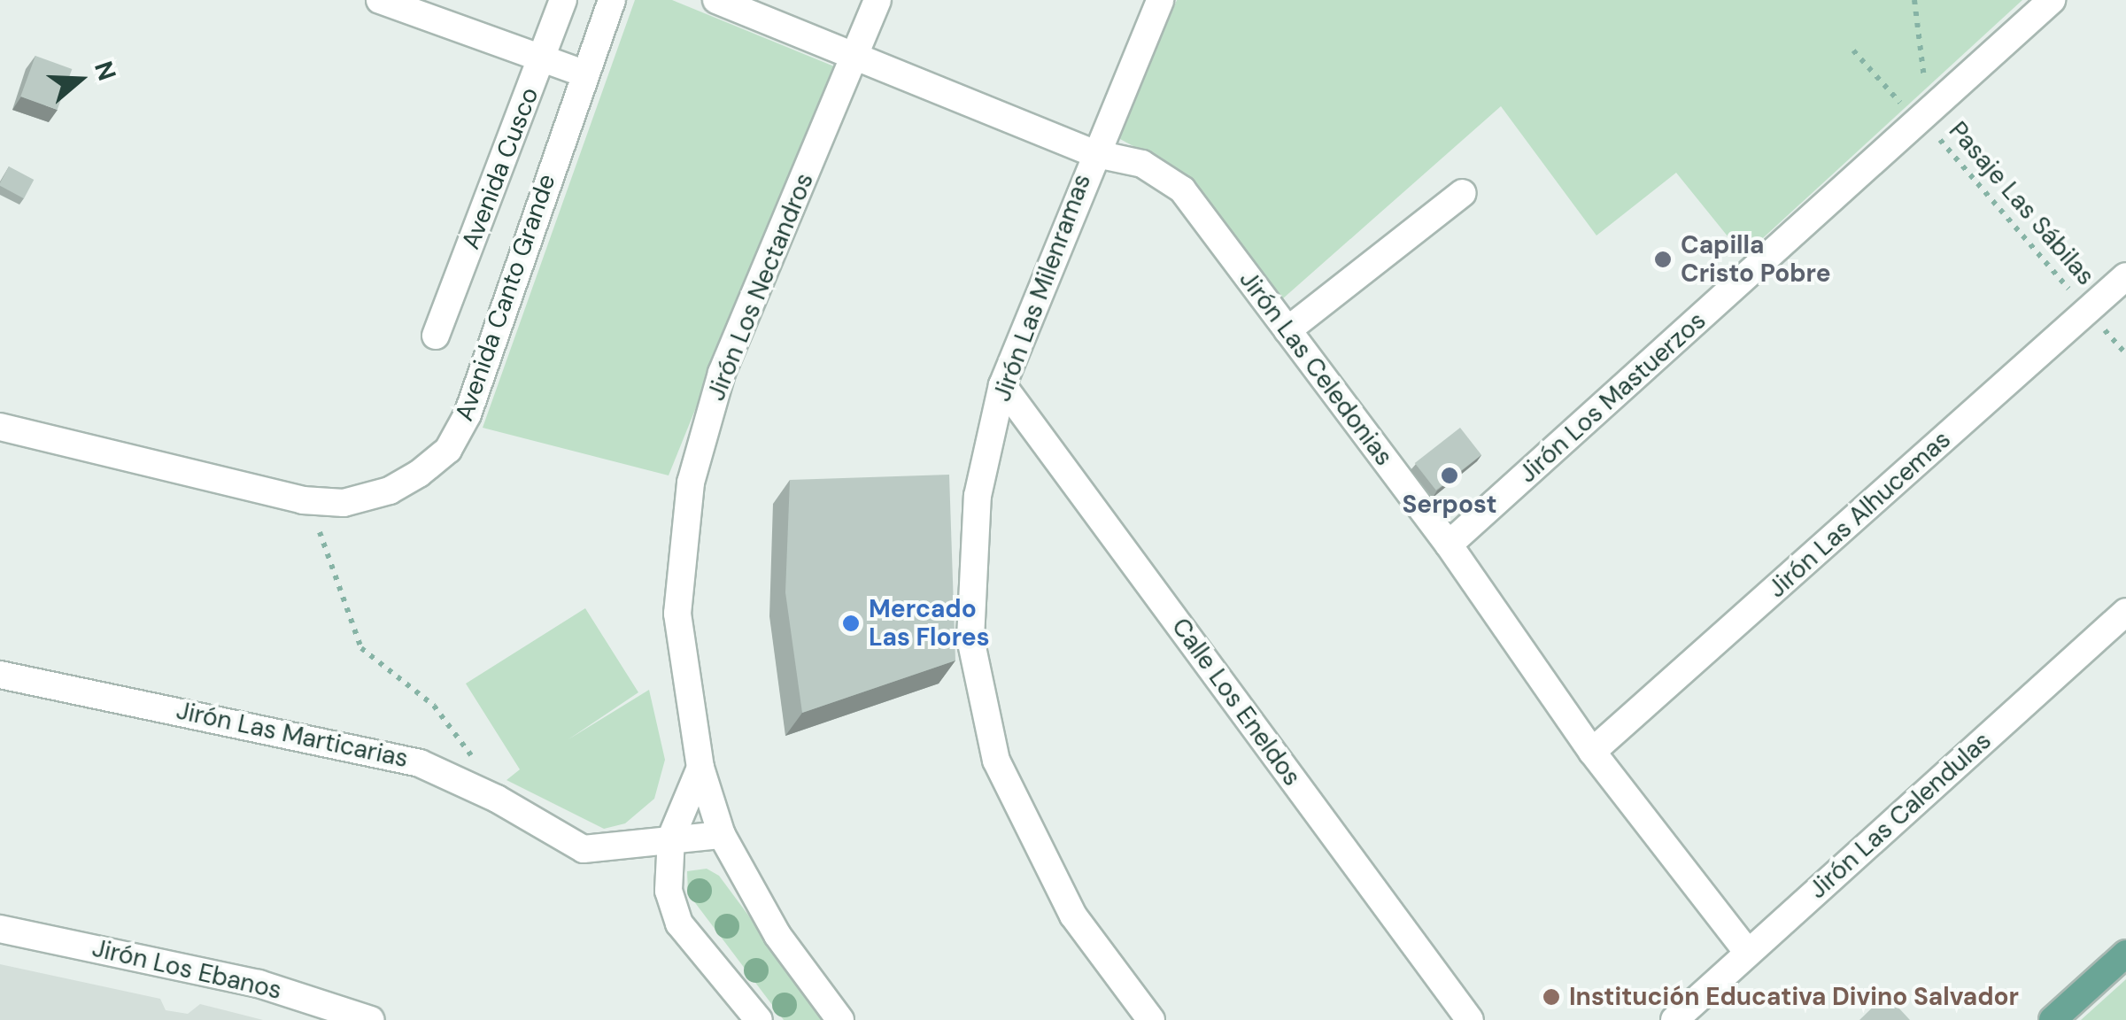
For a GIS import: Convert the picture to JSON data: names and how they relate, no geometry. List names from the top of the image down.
{
  "streets": {
    "street": [
      "Avenida Cusco",
      "Jirón Los Nectandros",
      "Jirón Las Milenramas",
      "Avenida Canto Grande",
      "Jirón Las Celedonias",
      "Jirón Los Mastuerzos",
      "Jirón Las Alhucemas",
      "Calle Los Eneldos",
      "Jirón Las Marticarias",
      "Jirón Las Calendulas",
      "Jirón Los Ebanos"
    ],
    "path": ["Pasaje Las Sábilas"]
  },
  "crossings": [
    ["Pasaje Las Sábilas", "Jirón Los Mastuerzos"],
    ["Pasaje Las Sábilas", "Jirón Las Alhucemas"],
    ["Jirón Los Nectandros", "Jirón Las Celedonias"],
    ["Jirón Los Nectandros", "Jirón Las Marticarias"],
    ["Jirón Las Milenramas", "Jirón Las Celedonias"],
    ["Jirón Las Milenramas", "Calle Los Eneldos"],
    ["Jirón Las Celedonias", "Jirón Los Mastuerzos"],
    ["Jirón Las Celedonias", "Jirón Las Alhucemas"],
    ["Jirón Las Celedonias", "Jirón Las Calendulas"]
  ],
  "places": [
    "Capilla Cristo Pobre",
    "Serpost",
    "Mercado Las Flores",
    "Institución Educativa Divino Salvador"
  ],
  "north": "right"
}
